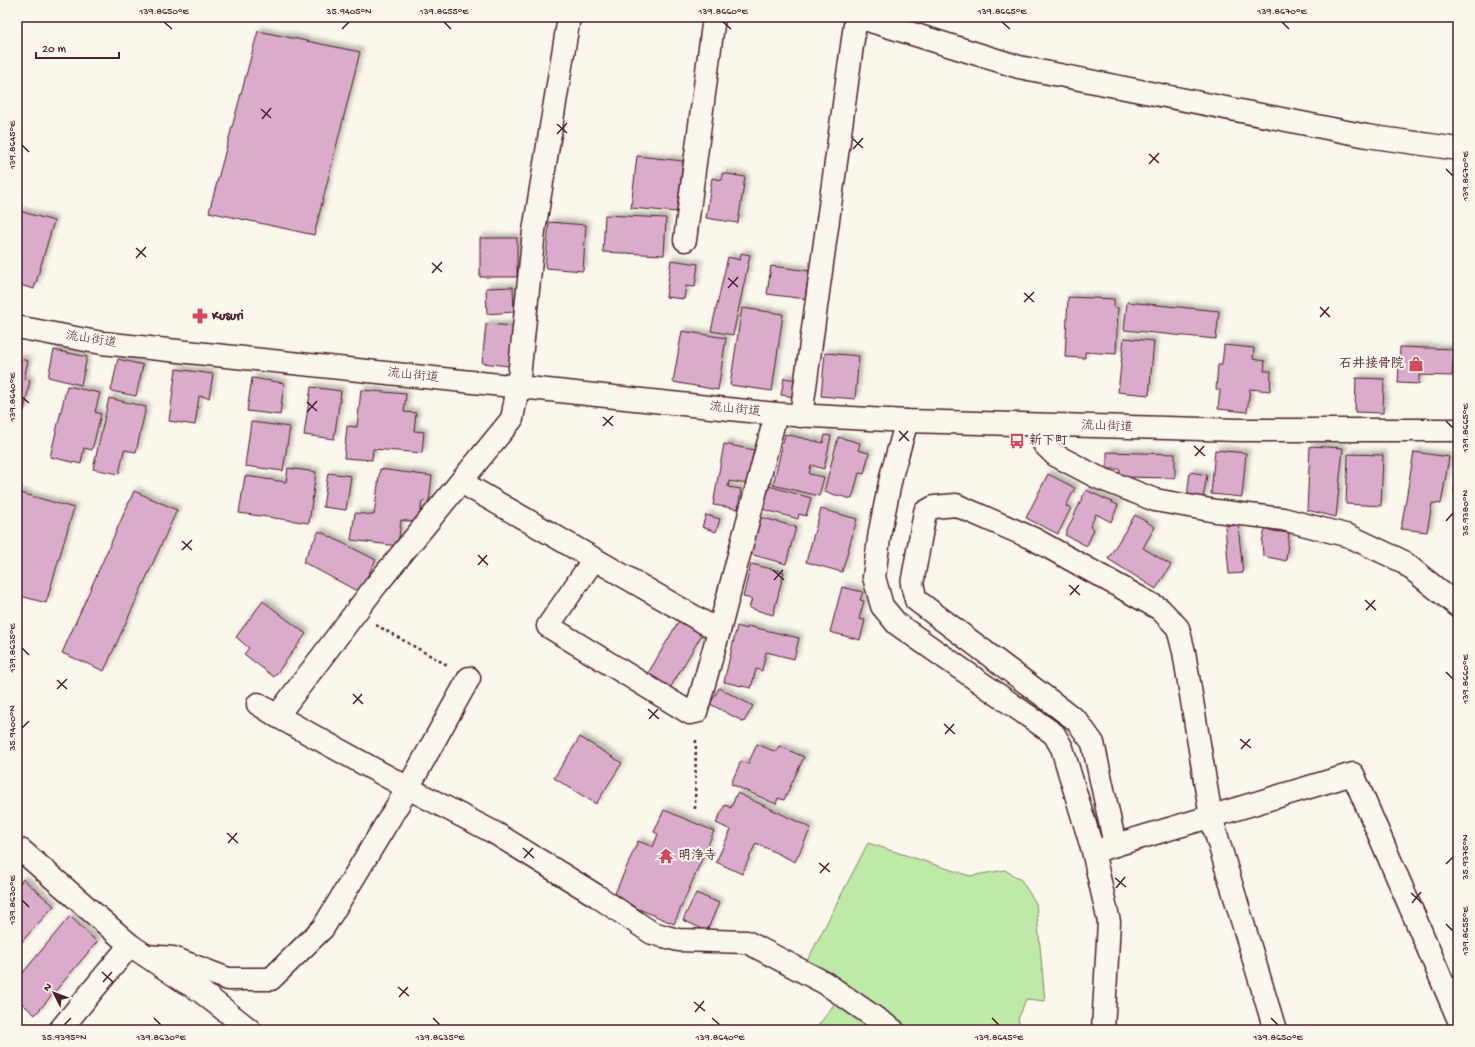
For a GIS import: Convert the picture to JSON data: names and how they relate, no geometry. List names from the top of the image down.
{
  "streets": {
    "street": ["流山街道"]
  },
  "places": {
    "pharmacy": ["Kusuri"],
    "shop": ["石井接骨院"],
    "bus stop": ["新下町"],
    "temple": ["明浄寺"]
  },
  "scale_bar": "20 m",
  "north": "top left",
  "coordinates": [
    "139.8650°E",
    "35.9405°N",
    "139.8655°E",
    "139.8660°E",
    "139.8665°E",
    "139.8670°E",
    "139.8645°E",
    "139.8640°E",
    "35.9380°N",
    "139.8635°E",
    "35.9400°N",
    "35.9375°N",
    "139.8630°E",
    "35.9395°N"
  ]
}
